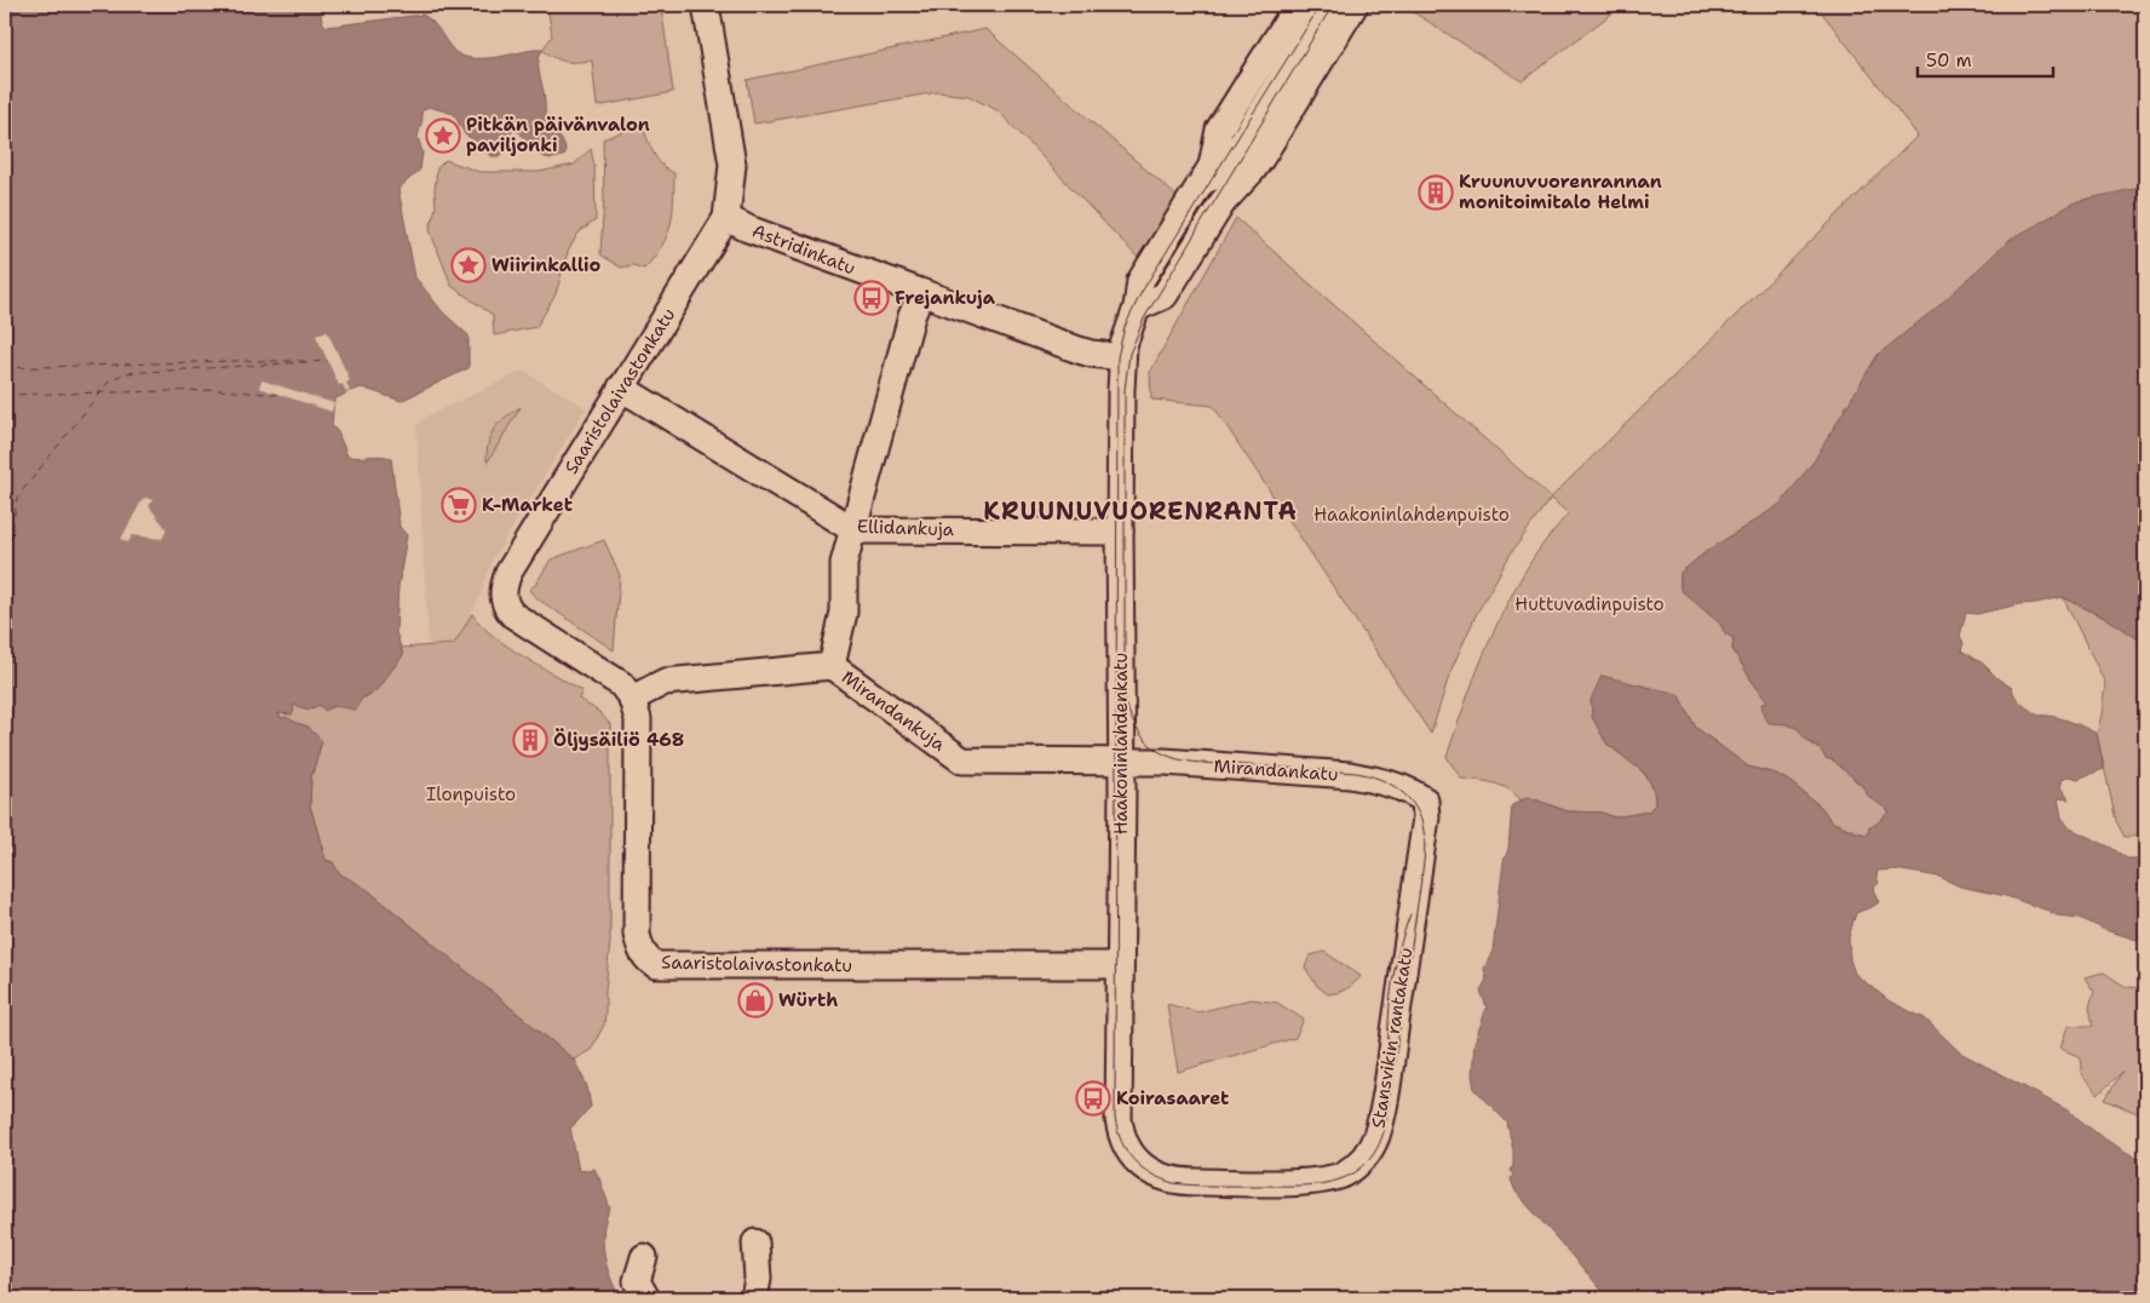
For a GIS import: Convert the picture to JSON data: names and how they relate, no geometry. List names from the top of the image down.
{
  "streets": {
    "street": [
      "Astridinkatu",
      "Saaristolaivastonkatu",
      "Ellidankuja",
      "Mirandankuja",
      "Haakoninlahdenkatu",
      "Mirandankatu",
      "Stansvikin rantakatu"
    ]
  },
  "crossings": [
    ["Astridinkatu", "Saaristolaivastonkatu"],
    ["Astridinkatu", "Haakoninlahdenkatu"],
    ["Saaristolaivastonkatu", "Ellidankuja"],
    ["Saaristolaivastonkatu", "Mirandankuja"],
    ["Saaristolaivastonkatu", "Haakoninlahdenkatu"],
    ["Ellidankuja", "Haakoninlahdenkatu"],
    ["Mirandankuja", "Haakoninlahdenkatu"],
    ["Mirandankuja", "Mirandankatu"],
    ["Haakoninlahdenkatu", "Mirandankatu"],
    ["Haakoninlahdenkatu", "Stansvikin rantakatu"],
    ["Mirandankatu", "Stansvikin rantakatu"]
  ],
  "districts": ["KRUUNUVUORENRANTA"],
  "parks": ["Haakoninlahdenpuisto", "Huttuvadinpuisto", "Ilonpuisto"],
  "places": {
    "place": ["Pitkän päivänvalon paviljonki", "Wiirinkallio"],
    "building": ["Kruunuvuorenrannan monitoimitalo Helmi", "Öljysäiliö 468"],
    "bus stop": ["Frejankuja", "Koirasaaret"],
    "supermarket": ["K-Market"],
    "shop": ["Würth"]
  },
  "scale_bar": "50 m"
}
